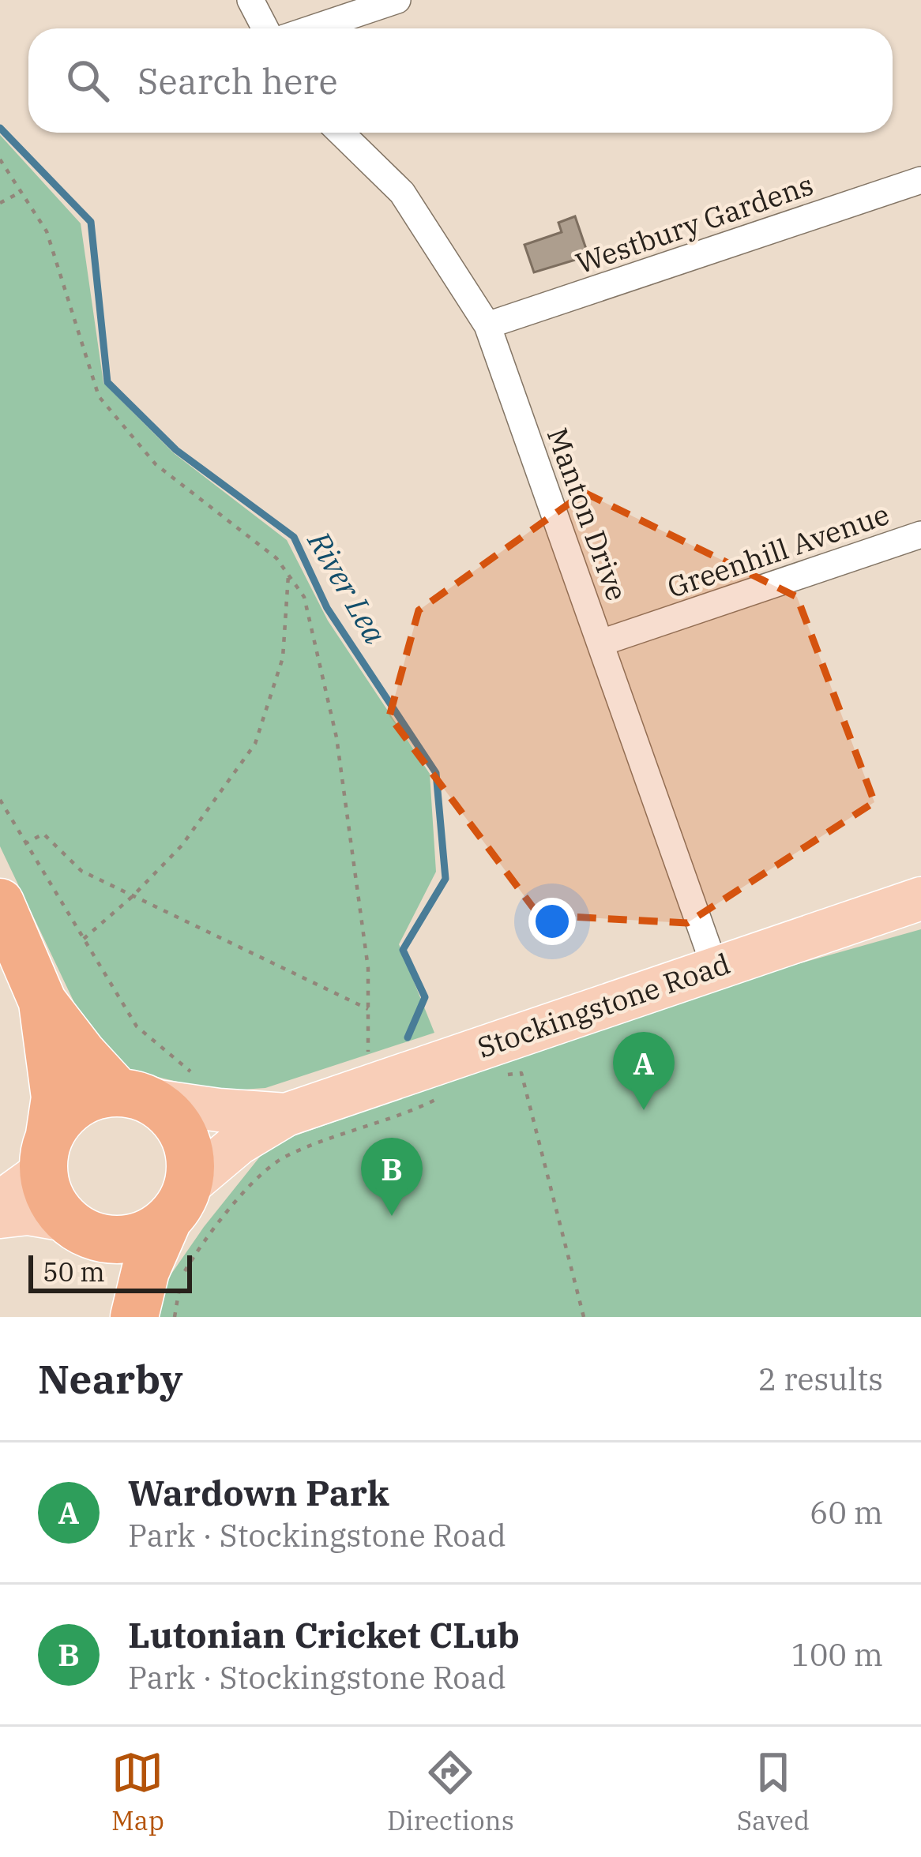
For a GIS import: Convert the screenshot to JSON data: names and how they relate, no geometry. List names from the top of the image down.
{
  "streets": {
    "main road": ["Stockingstone Road"],
    "street": ["Westbury Gardens", "Manton Drive", "Greenhill Avenue"]
  },
  "crossings": [
    ["Westbury Gardens", "Manton Drive"],
    ["Manton Drive", "Greenhill Avenue"],
    ["Manton Drive", "Stockingstone Road"]
  ],
  "water": ["River Lea"],
  "scale_bar": "50 m",
  "page": {
    "search": "Search here",
    "pins": ["A", "B"],
    "scale": "50 m",
    "heading": ["Nearby", "2 results"],
    "list": [
      {
        "mark": "A",
        "name": "Wardown Park",
        "note": "Park · Stockingstone Road",
        "value": "60 m"
      },
      {
        "mark": "B",
        "name": "Lutonian Cricket CLub",
        "note": "Park · Stockingstone Road",
        "value": "100 m"
      }
    ],
    "nav": ["Map", "Directions", "Saved"]
  }
}
